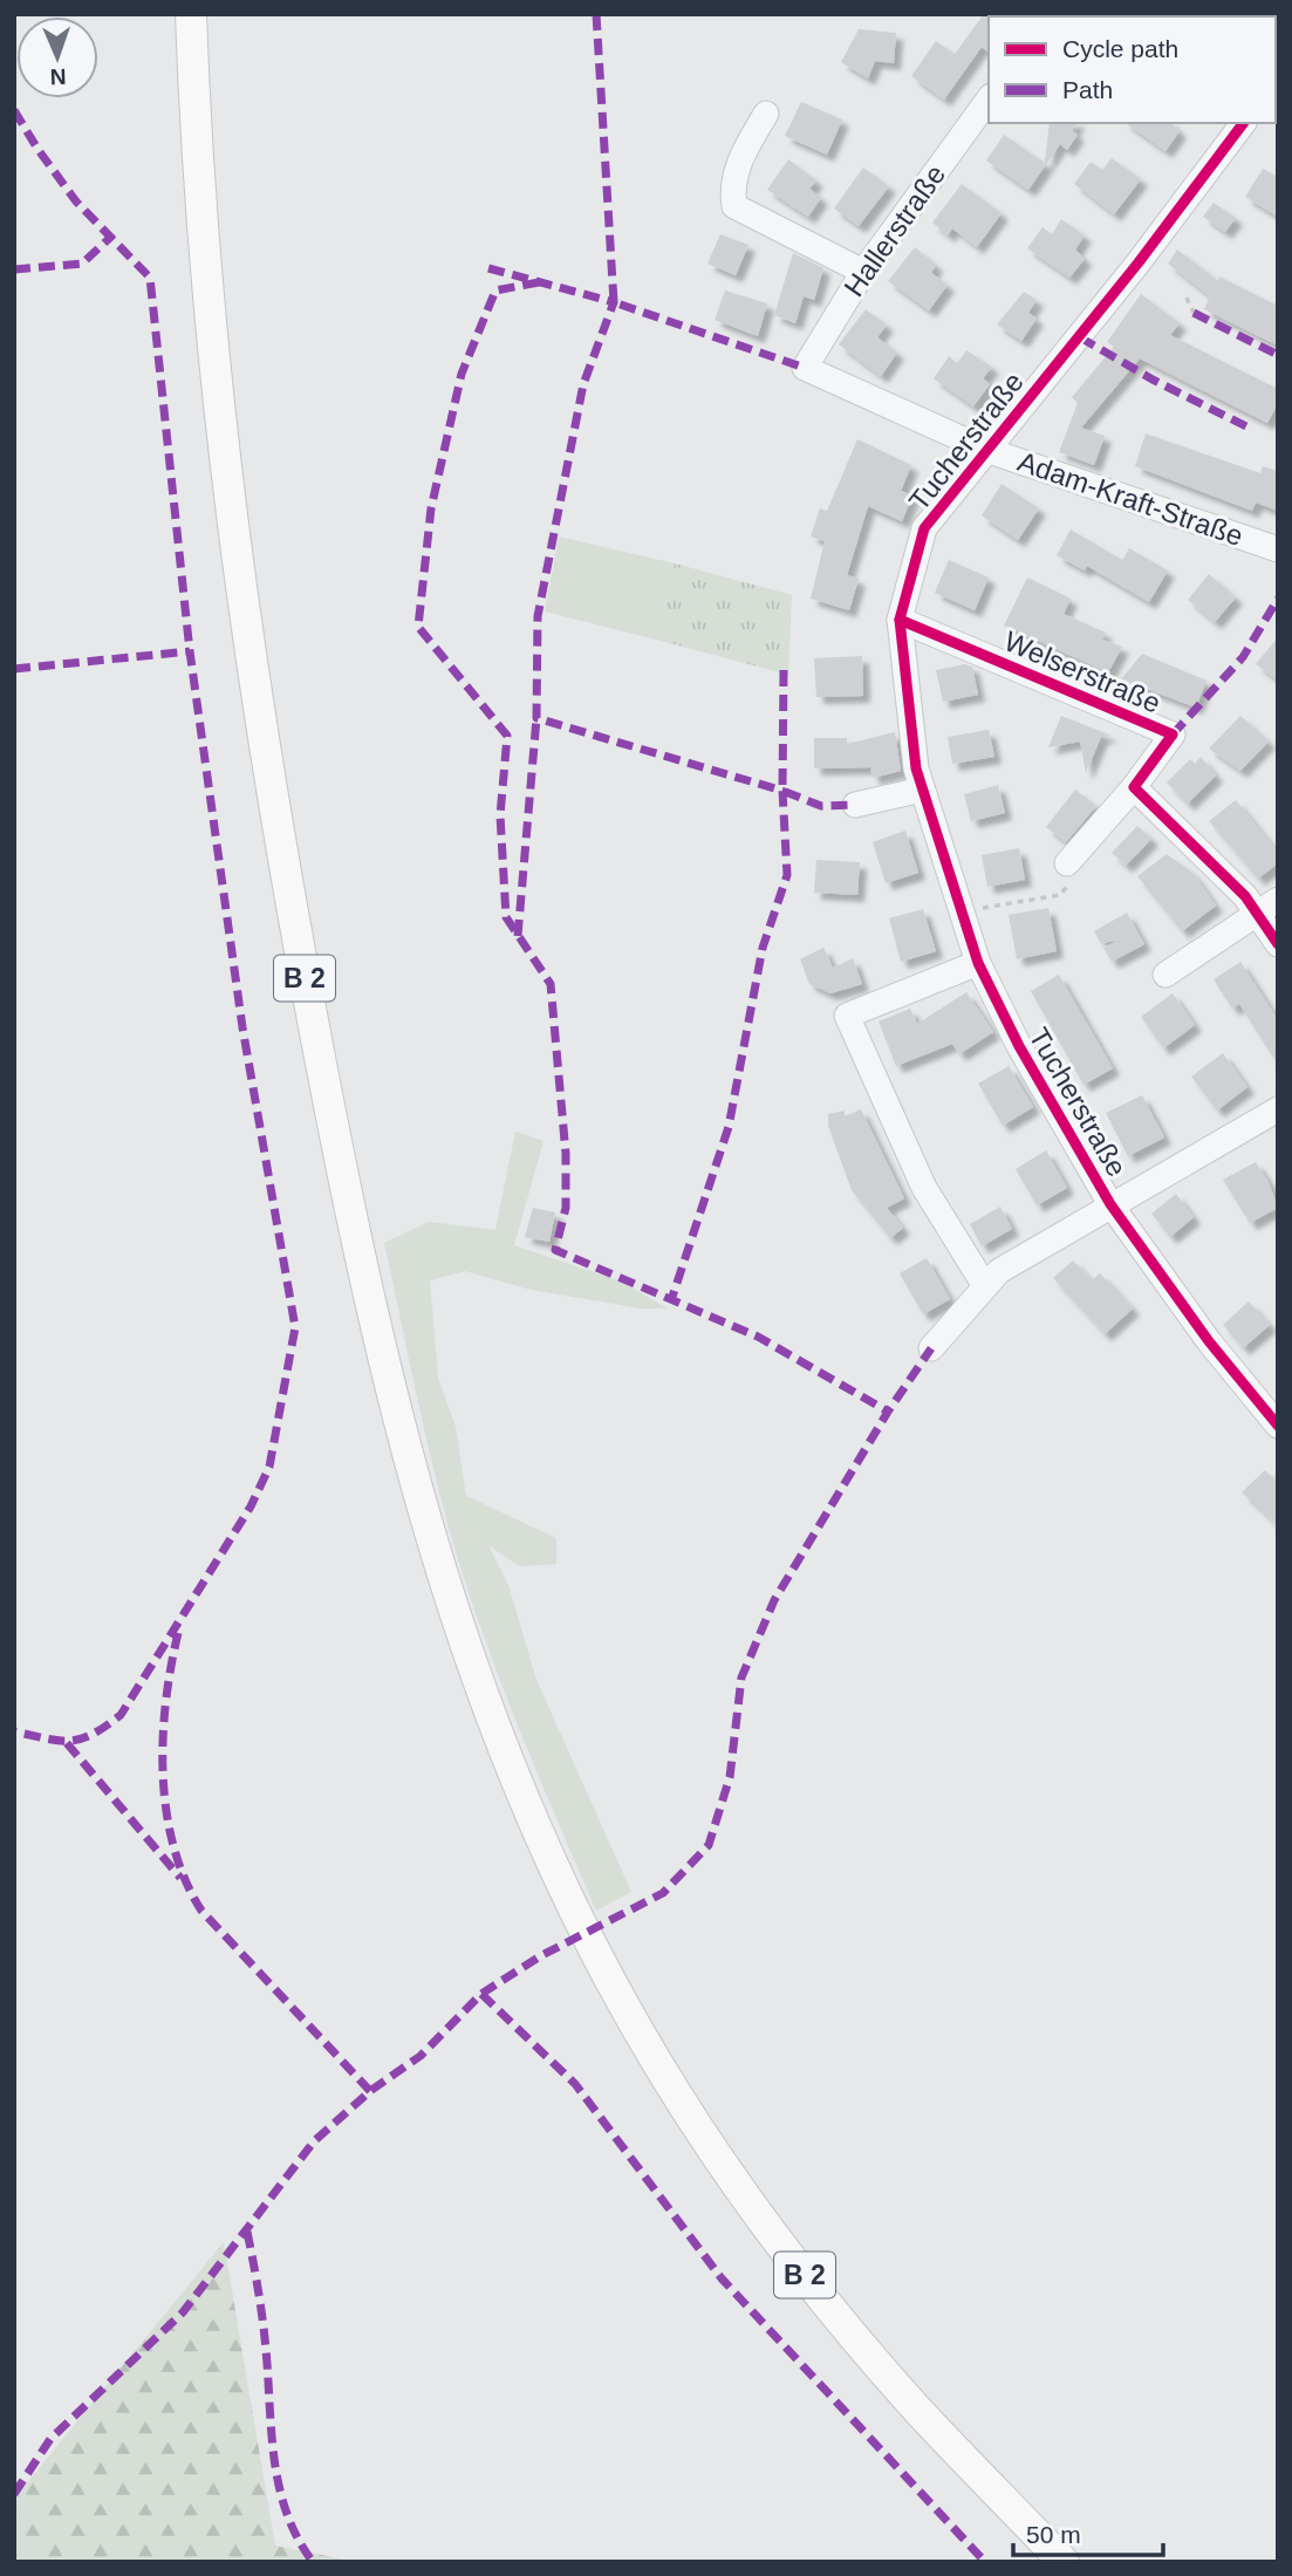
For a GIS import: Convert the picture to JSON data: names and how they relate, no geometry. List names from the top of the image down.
{
  "streets": {
    "main road": ["B 2"],
    "street": [
      "Hallerstraße",
      "Tucherstraße",
      "Adam-Kraft-Straße",
      "Welserstraße"
    ]
  },
  "crossings": [
    ["Hallerstraße", "Adam-Kraft-Straße"],
    ["Tucherstraße", "Adam-Kraft-Straße"],
    ["Tucherstraße", "Welserstraße"]
  ],
  "legend": ["Cycle path", "Path"],
  "scale_bar": "50 m",
  "north": "bottom"
}
